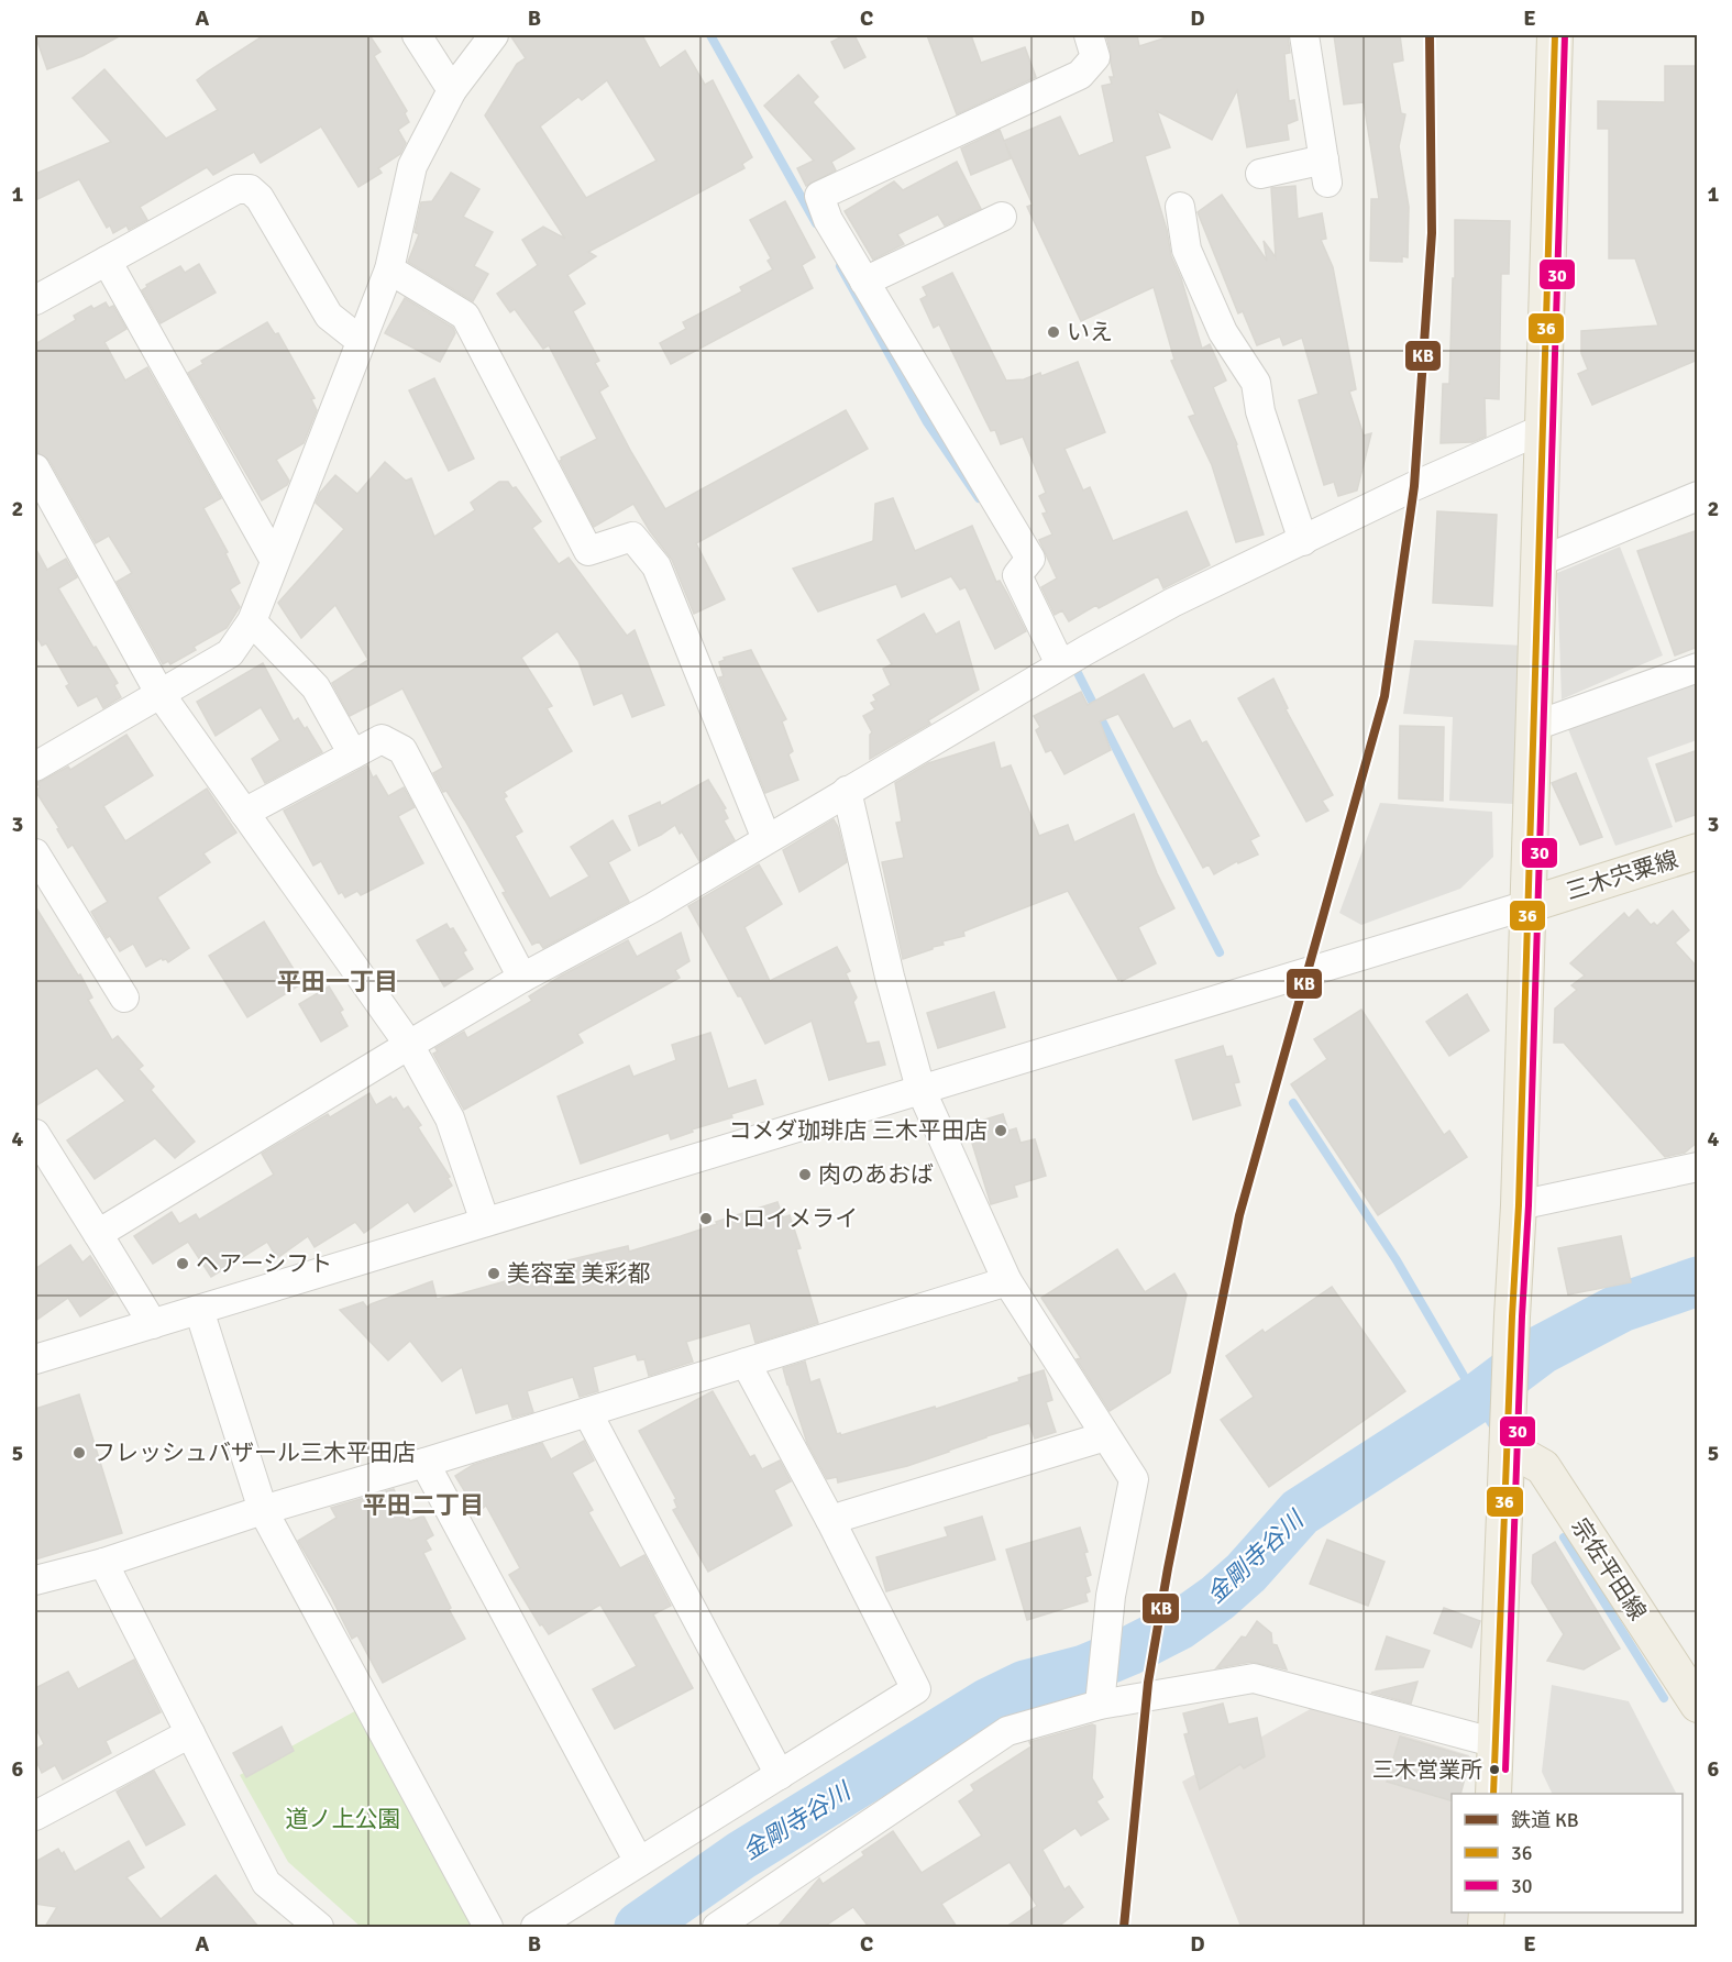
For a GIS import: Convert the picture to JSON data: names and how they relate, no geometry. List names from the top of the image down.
{
  "streets": {
    "main road": ["三木宍粟線", "宗佐平田線"]
  },
  "districts": ["平田一丁目", "平田二丁目"],
  "water": ["金剛寺谷川"],
  "parks": ["道ノ上公園"],
  "places": [
    "いえ",
    "コメダ珈琲店 三木平田店",
    "肉のあおば",
    "トロイメライ",
    "ヘアーシフト",
    "美容室 美彩都",
    "フレッシュバザール三木平田店",
    "三木営業所"
  ],
  "lines": ["rail line KB", "transit line 36", "transit line 30"],
  "legend": ["鉄道 KB", "36", "30"],
  "grid": {
    "columns": [
      "A",
      "B",
      "C",
      "D",
      "E"
    ],
    "rows": [
      "1",
      "2",
      "3",
      "4",
      "5",
      "6"
    ]
  }
}
